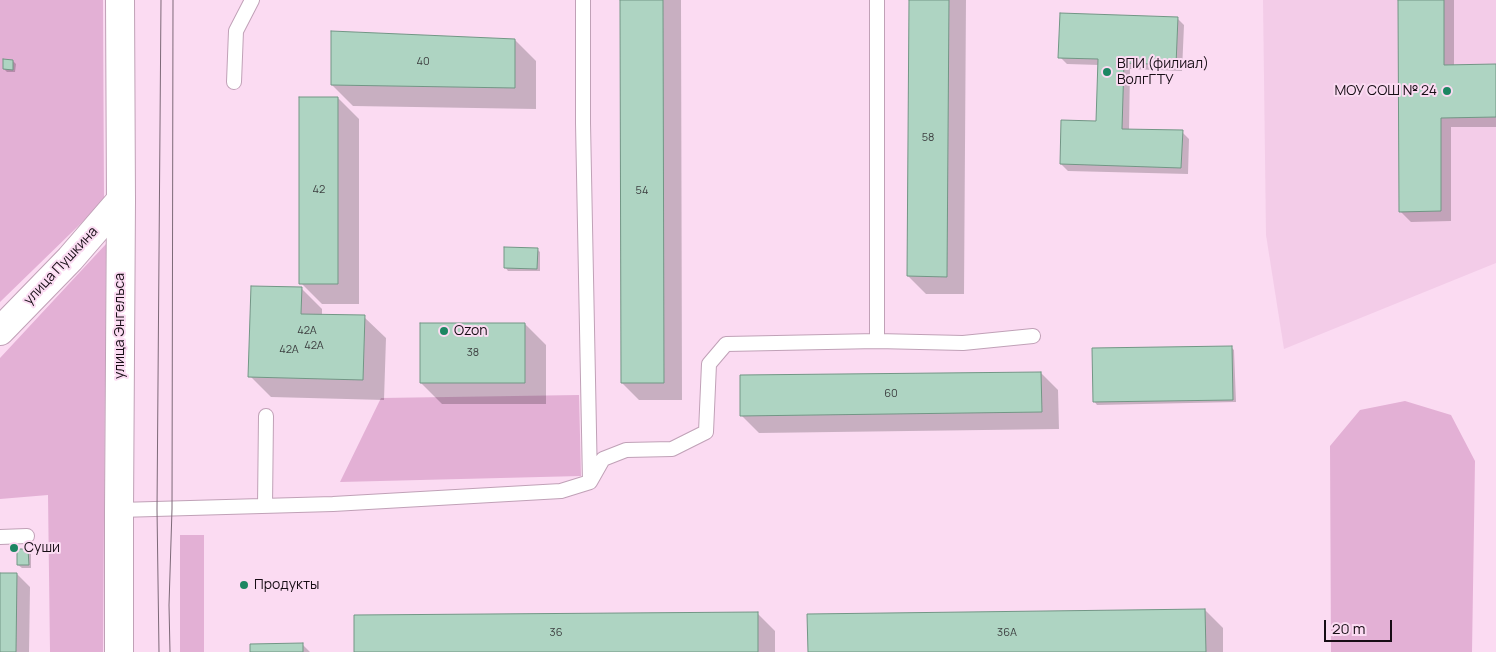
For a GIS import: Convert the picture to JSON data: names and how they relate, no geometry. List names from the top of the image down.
{
  "streets": {
    "main road": ["улица Пушкина", "улица Энгельса"]
  },
  "crossings": [
    ["улица Пушкина", "улица Энгельса"]
  ],
  "places": [
    "ВПИ (филиал) ВолгГТУ",
    "МОУ СОШ № 24",
    "Ozon",
    "Суши",
    "Продукты"
  ],
  "house_numbers": [
    "40",
    "58",
    "42",
    "54",
    "42А",
    "42А",
    "42А",
    "38",
    "60",
    "36",
    "36А"
  ],
  "scale_bar": "20 m"
}
